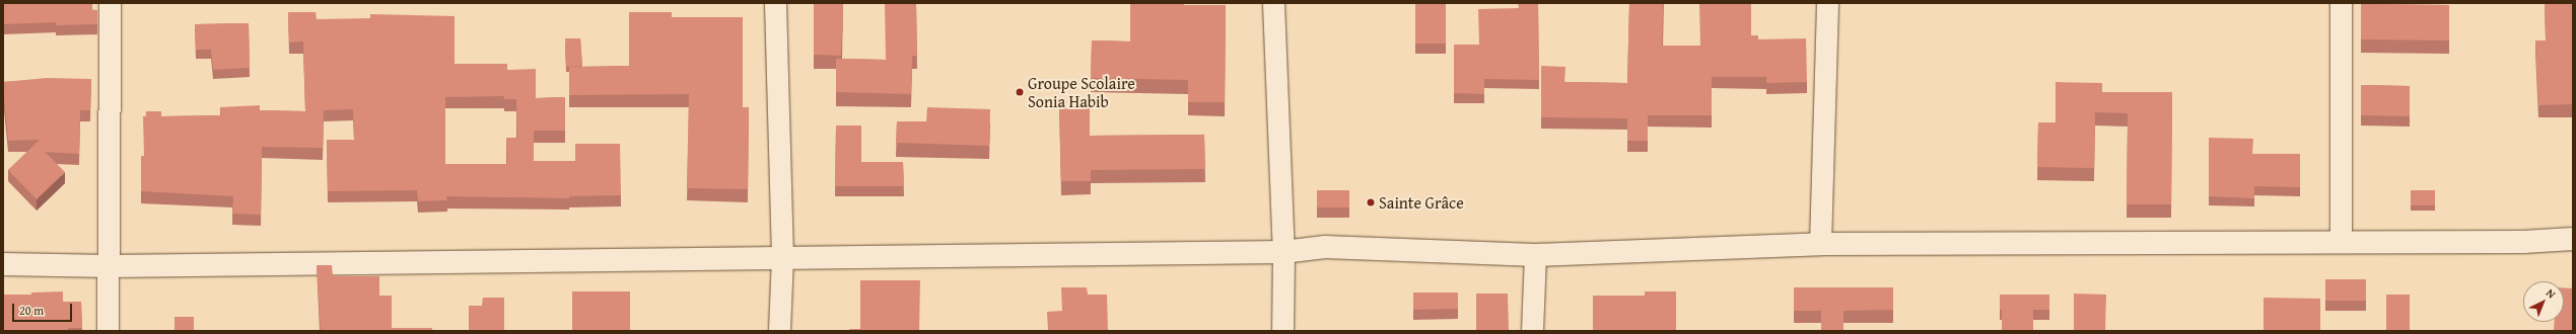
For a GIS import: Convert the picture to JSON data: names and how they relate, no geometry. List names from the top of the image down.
{
  "places": ["Groupe Scolaire Sonia Habib", "Sainte Grâce"],
  "scale_bar": "20 m",
  "north": "top right"
}
